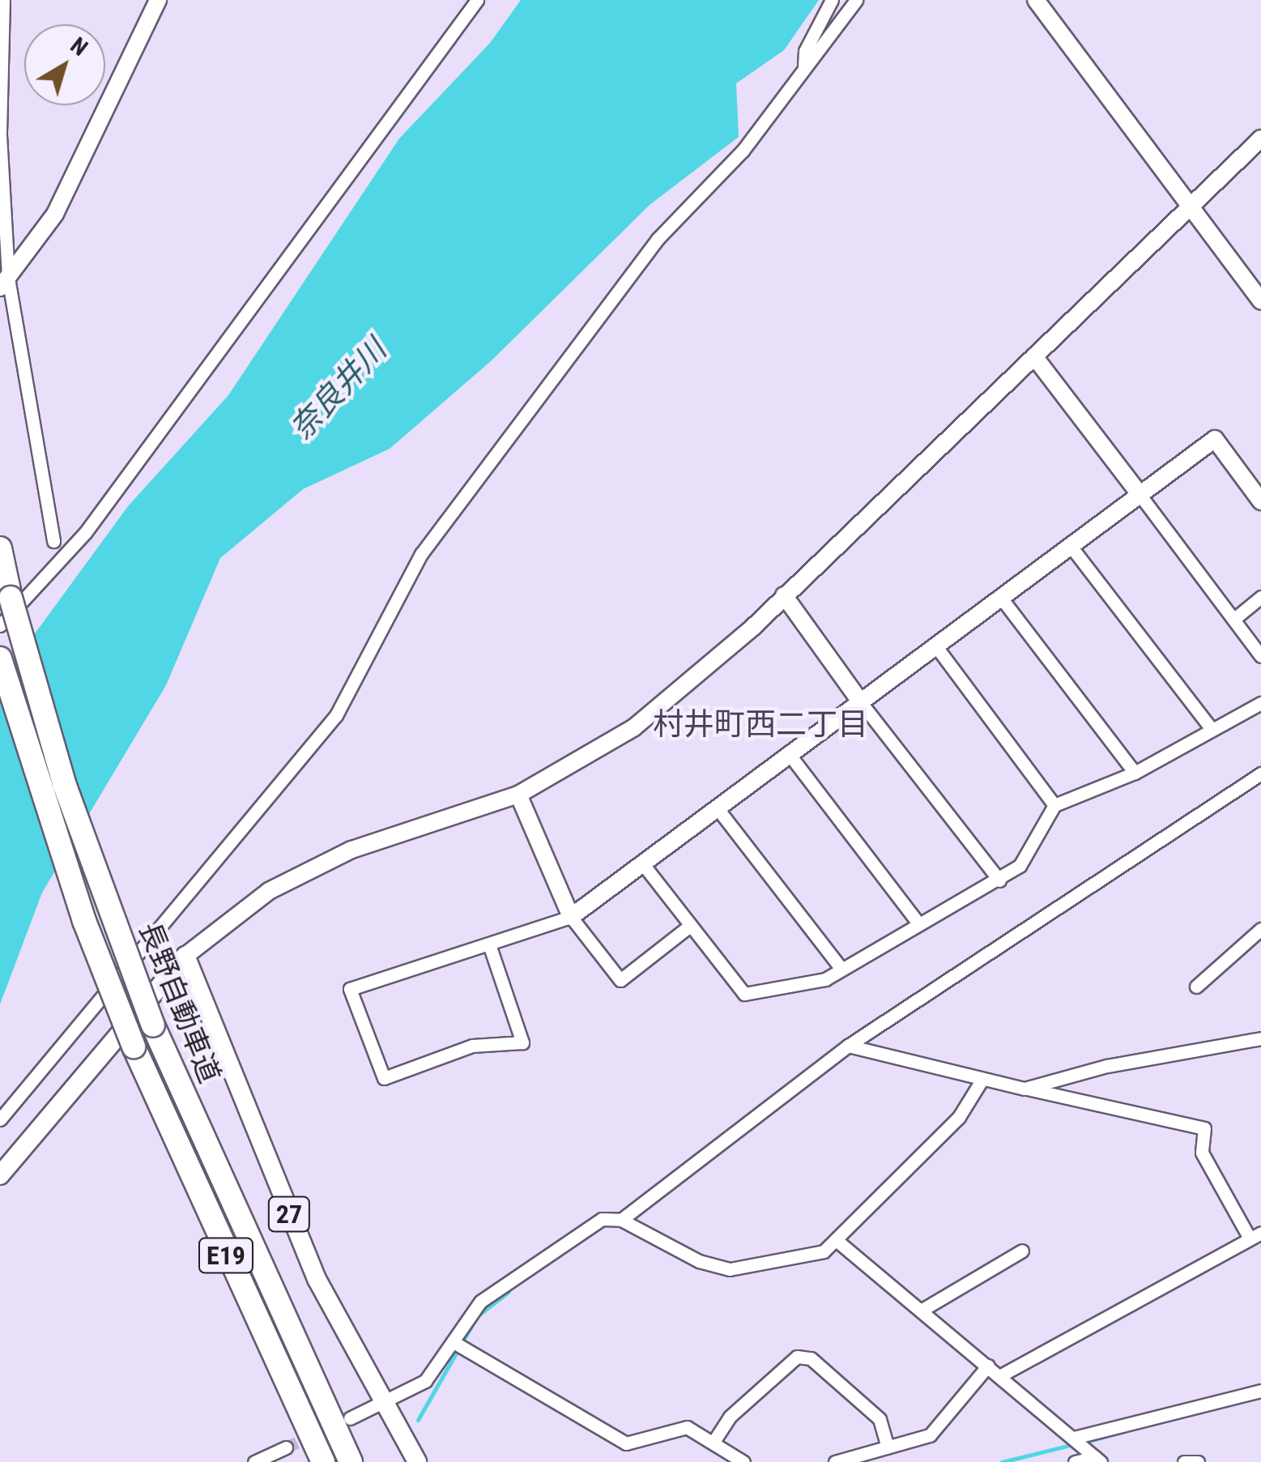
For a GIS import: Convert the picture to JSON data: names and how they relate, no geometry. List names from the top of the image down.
{
  "streets": {
    "highway": ["長野自動車道", "E19"],
    "main road": ["27"]
  },
  "districts": ["村井町西二丁目"],
  "water": ["奈良井川"],
  "north": "top right"
}
